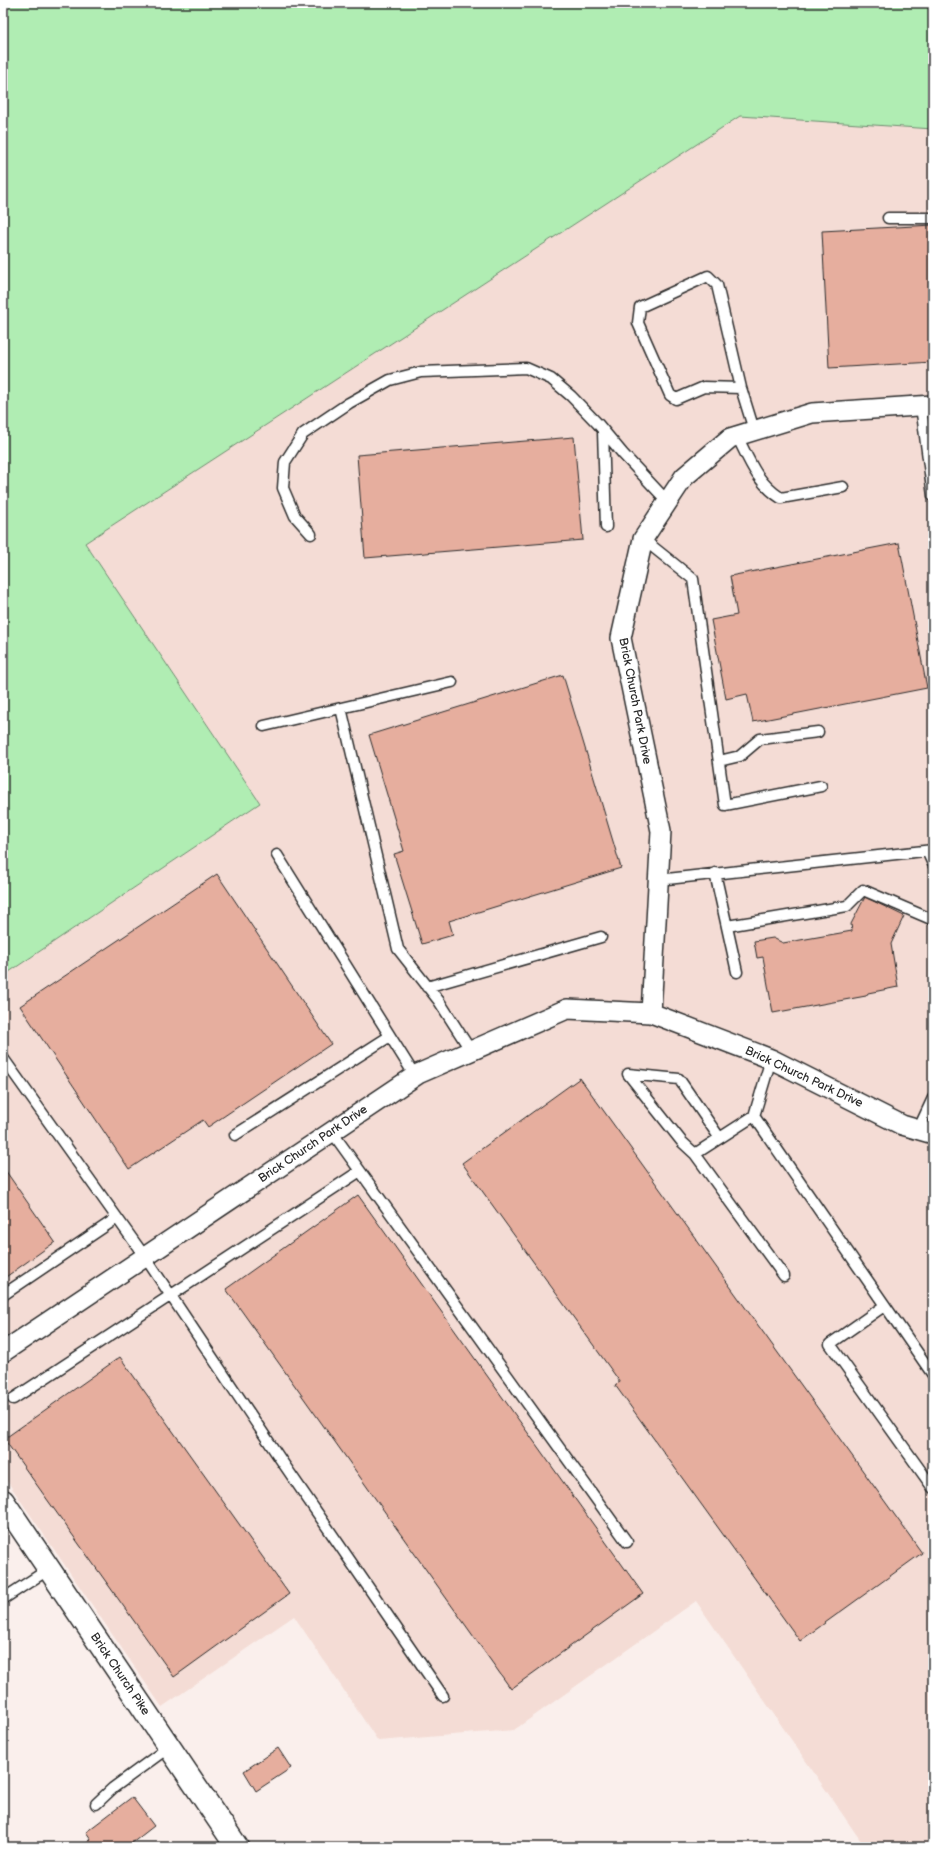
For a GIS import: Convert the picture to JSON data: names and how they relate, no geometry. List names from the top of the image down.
{
  "streets": {
    "main road": ["Brick Church Pike"],
    "street": ["Brick Church Park Drive"]
  }
}
